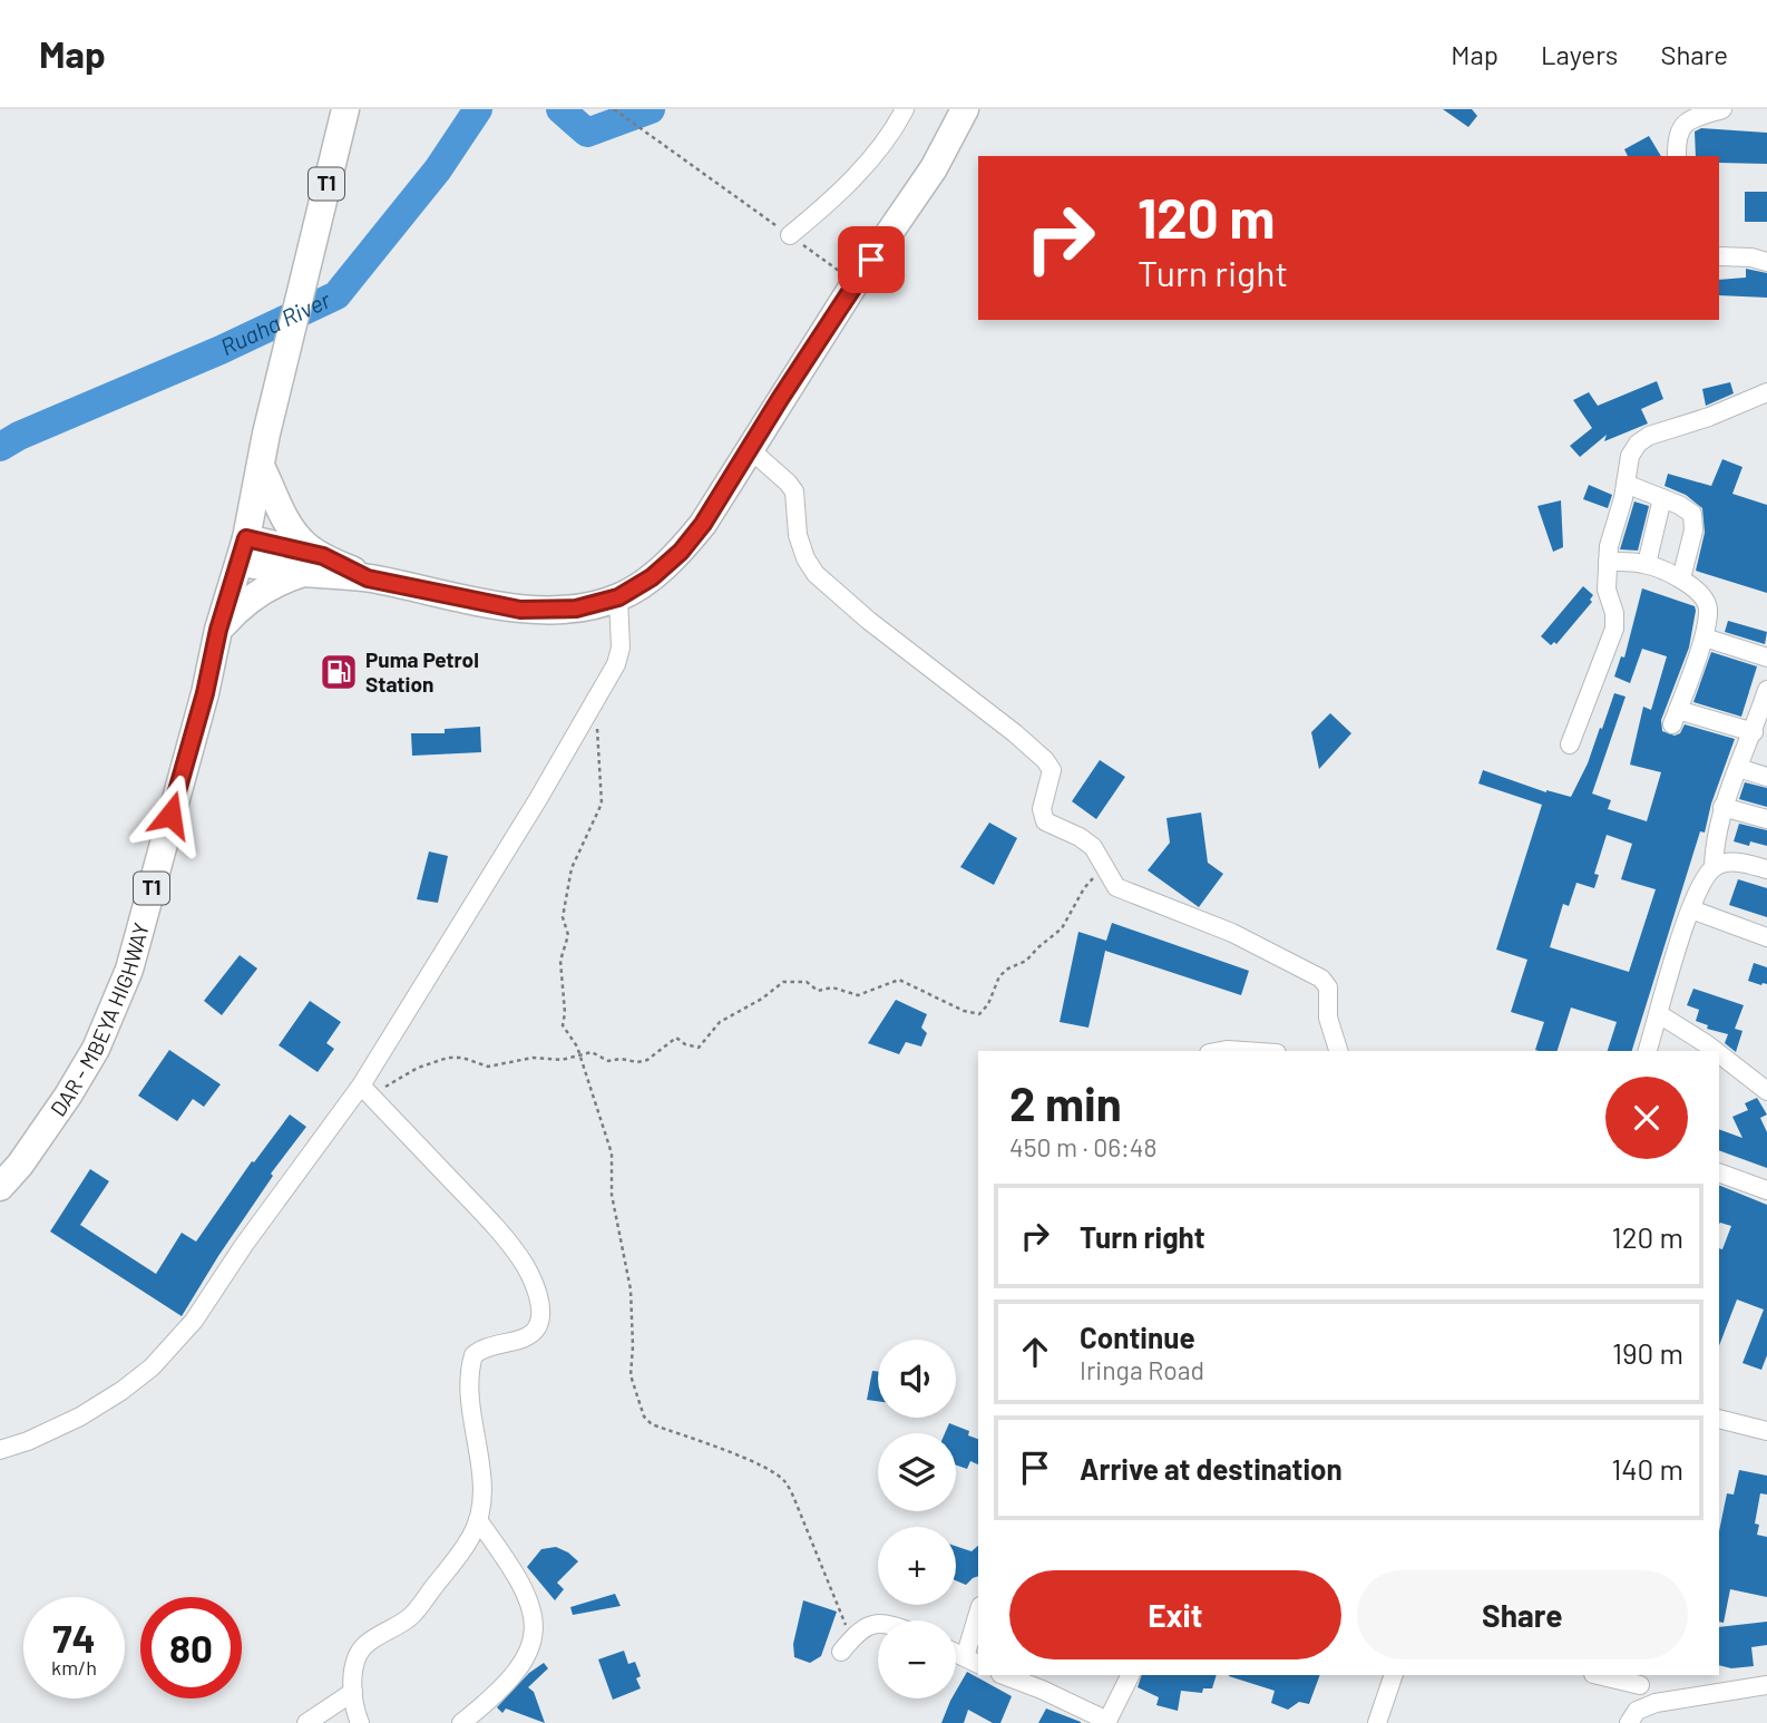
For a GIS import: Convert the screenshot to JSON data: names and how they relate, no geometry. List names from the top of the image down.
{
  "streets": {
    "highway": ["T1", "DAR - MBEYA HIGHWAY"]
  },
  "crossings": [
    ["T1", "DAR - MBEYA HIGHWAY"]
  ],
  "water": ["Ruaha River"],
  "places": {
    "fuel station": ["Puma Petrol Station"]
  },
  "page": {
    "header": "Map",
    "nav": ["Map", "Layers", "Share"],
    "turn": ["120 m", "Turn right"],
    "heading": ["2 min", "450 m · 06:48"],
    "list": [
      {
        "name": "Turn right",
        "value": "120 m"
      },
      {
        "name": "Continue",
        "note": "Iringa Road",
        "value": "190 m"
      },
      {
        "name": "Arrive at destination",
        "value": "140 m"
      }
    ],
    "map_buttons": ["+", "−"],
    "buttons": ["Exit", "Share"],
    "speed": "74 km/h",
    "limit": "80"
  }
}
